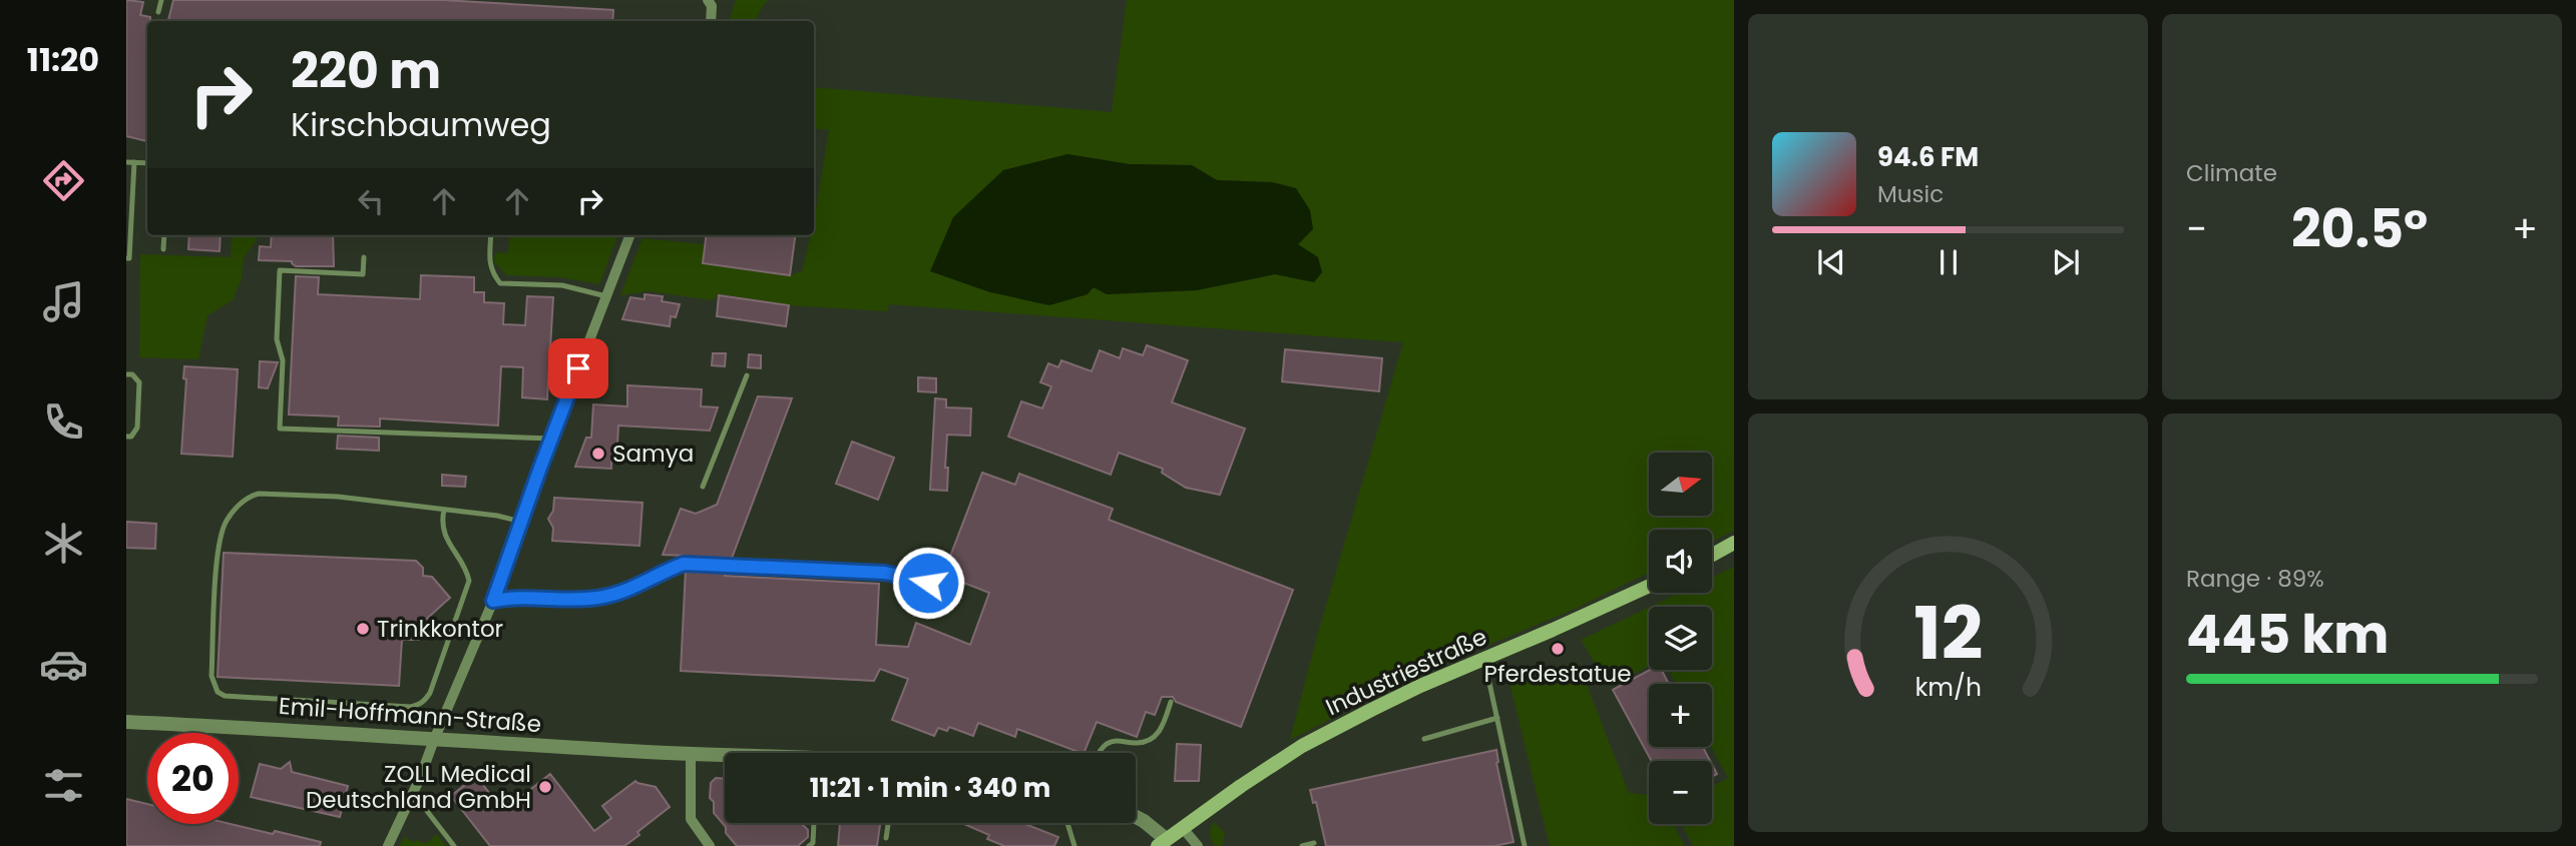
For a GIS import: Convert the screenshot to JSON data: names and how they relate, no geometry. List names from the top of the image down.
{
  "streets": {
    "main road": ["Industriestraße"],
    "street": ["Emil-Hoffmann-Straße"]
  },
  "places": [
    "Samya",
    "Trinkkontor",
    "Pferdestatue",
    "ZOLL Medical Deutschland GmbH"
  ],
  "north": "right",
  "page": {
    "tabs": "11:20",
    "tile": [
      "Climate",
      ["Range · 89%", "445 km"]
    ],
    "turn": ["220 m", "Kirschbaumweg"],
    "song": ["94.6 FM", "Music"],
    "heat": ["−", "20.5°", "+"],
    "map_buttons": ["+", "−"],
    "limit": "20",
    "trip": "11:21 · 1 min · 340 m",
    "gauge": ["12", "km/h"]
  }
}
